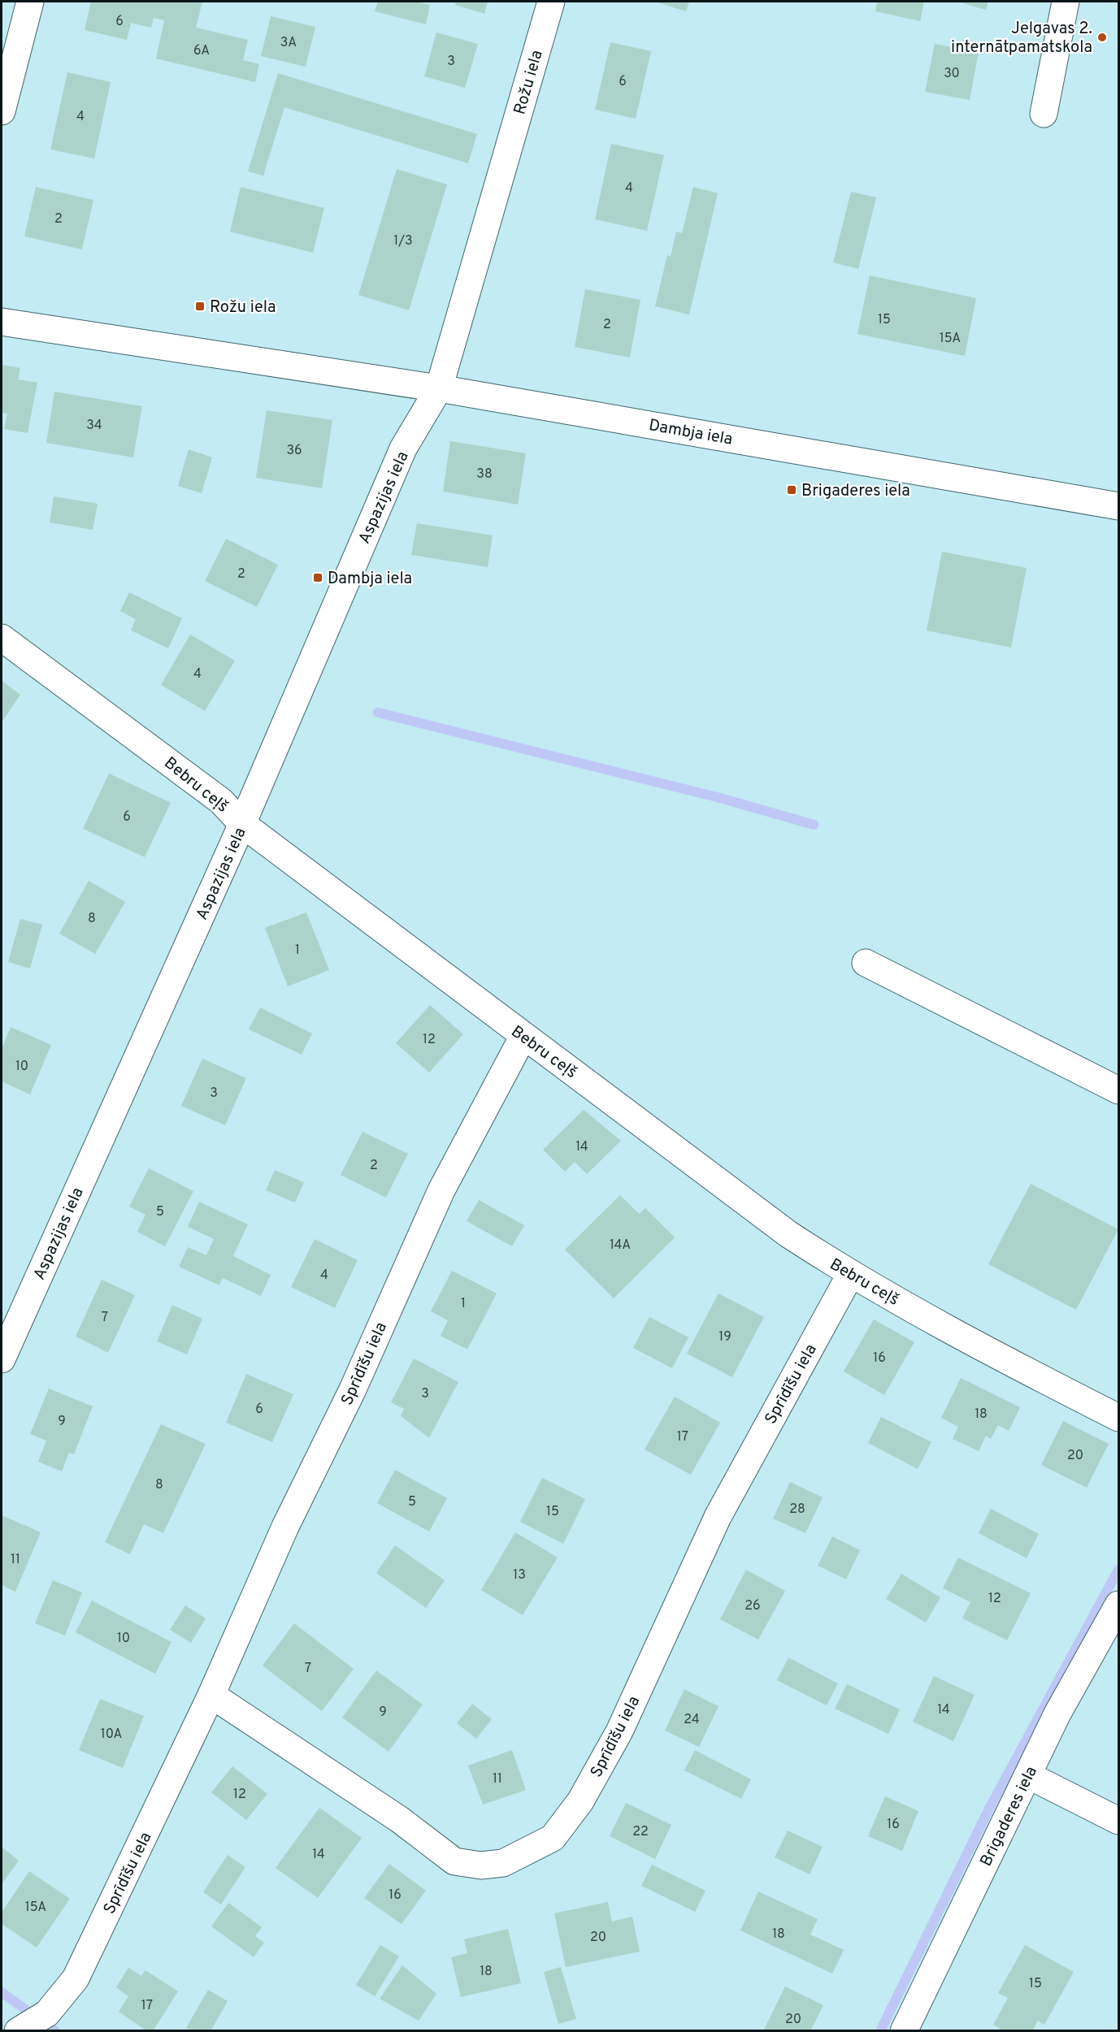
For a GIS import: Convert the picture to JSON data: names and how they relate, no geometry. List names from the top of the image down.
{
  "streets": {
    "street": [
      "Rožu iela",
      "Dambja iela",
      "Aspazijas iela",
      "Bebru ceļš",
      "Sprīdīšu iela",
      "Brigaderes iela"
    ]
  },
  "crossings": [
    ["Rožu iela", "Dambja iela"],
    ["Rožu iela", "Aspazijas iela"],
    ["Dambja iela", "Aspazijas iela"],
    ["Aspazijas iela", "Bebru ceļš"],
    ["Bebru ceļš", "Sprīdīšu iela"]
  ],
  "places": {
    "other": ["Jelgavas 2. internātpamatskola"],
    "transit": ["Rožu iela", "Brigaderes iela", "Dambja iela"]
  },
  "house_numbers": [
    "6",
    "3A",
    "6A",
    "3",
    "30",
    "6",
    "4",
    "4",
    "2",
    "1/3",
    "15",
    "2",
    "15A",
    "34",
    "36",
    "38",
    "2",
    "4",
    "6",
    "8",
    "1",
    "12",
    "10",
    "3",
    "14",
    "2",
    "5",
    "14A",
    "4",
    "1",
    "7",
    "19",
    "16",
    "3",
    "6",
    "18",
    "9",
    "17",
    "20",
    "8",
    "5",
    "28",
    "15",
    "11",
    "13",
    "12",
    "26",
    "10",
    "7",
    "14",
    "9",
    "24",
    "10A",
    "11",
    "12",
    "16",
    "22",
    "14",
    "16",
    "15A",
    "18",
    "20",
    "18",
    "15",
    "17",
    "20"
  ]
}
